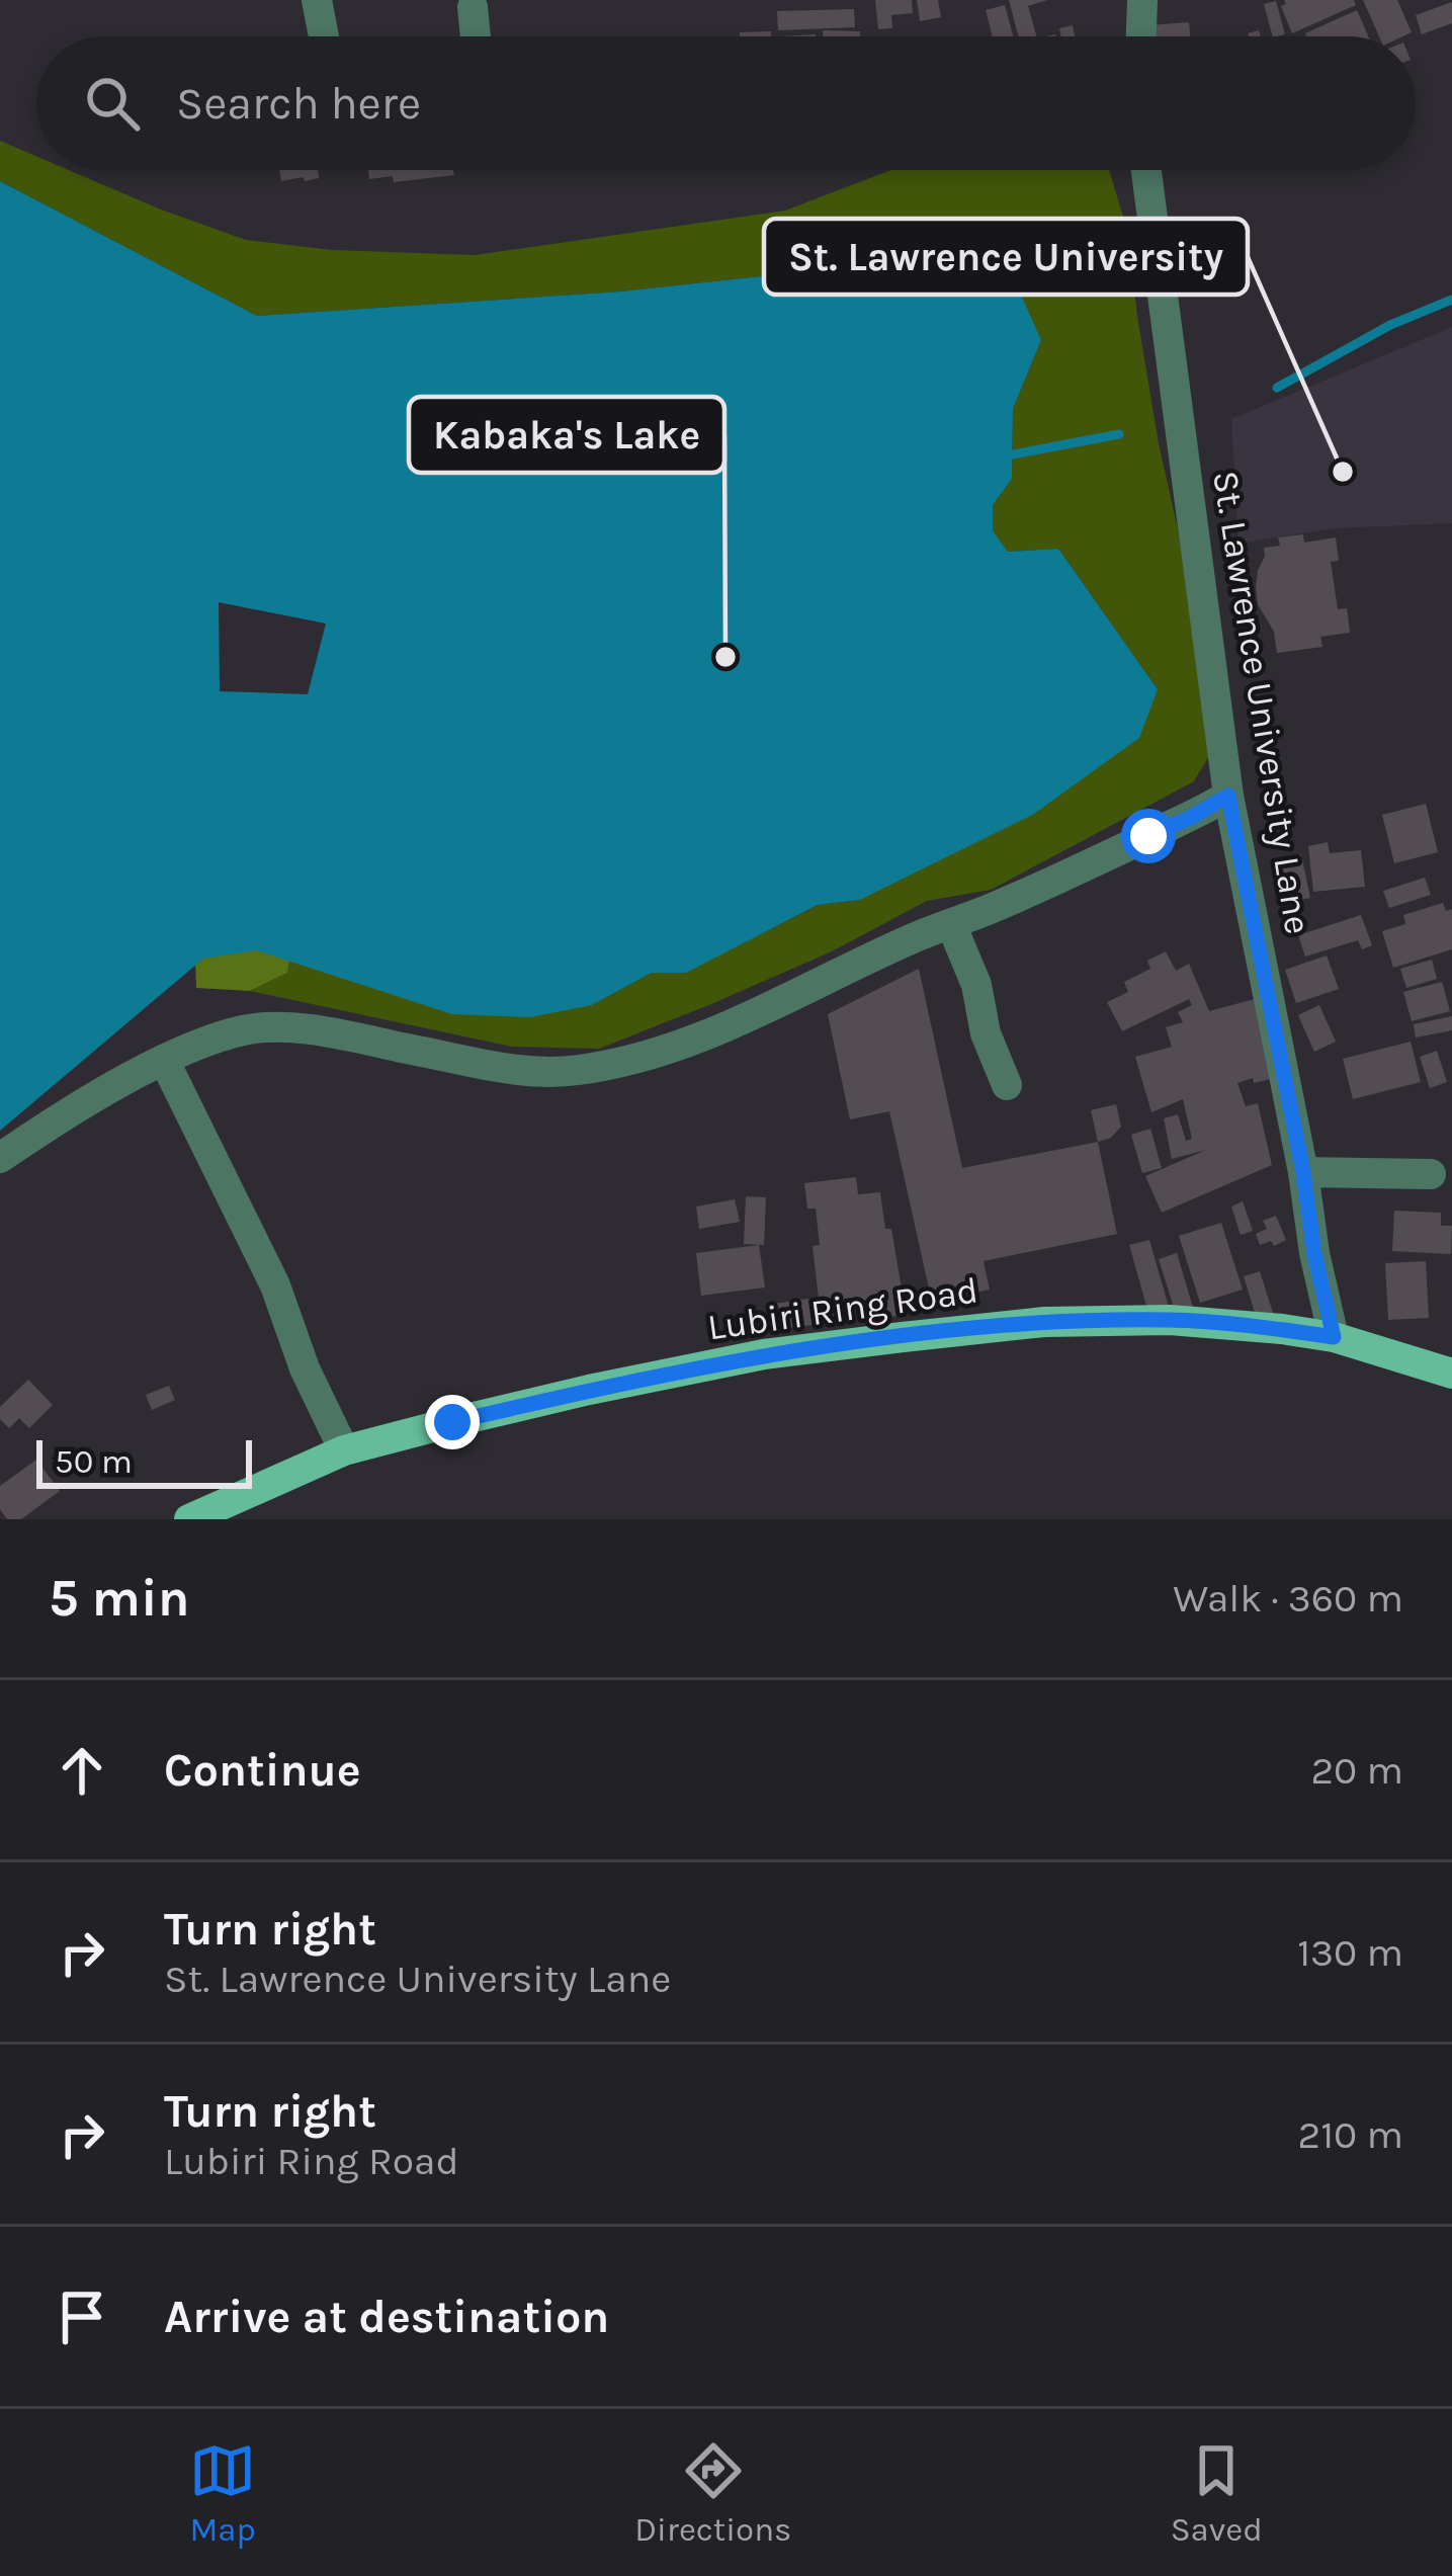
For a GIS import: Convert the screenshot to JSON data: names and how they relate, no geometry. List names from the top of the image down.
{
  "streets": {
    "main road": ["Lubiri Ring Road"],
    "street": ["St. Lawrence University Lane"]
  },
  "crossings": [
    ["St. Lawrence University Lane", "Lubiri Ring Road"]
  ],
  "places": ["St. Lawrence University", "Kabaka's Lake"],
  "scale_bar": "50 m",
  "page": {
    "search": "Search here",
    "scale": "50 m",
    "heading": ["5 min", "Walk · 360 m"],
    "list": [
      ["Continue", "20 m"],
      ["Turn right", "St. Lawrence University Lane", "130 m"],
      ["Turn right", "Lubiri Ring Road", "210 m"],
      "Arrive at destination"
    ],
    "nav": ["Map", "Directions", "Saved"]
  }
}
